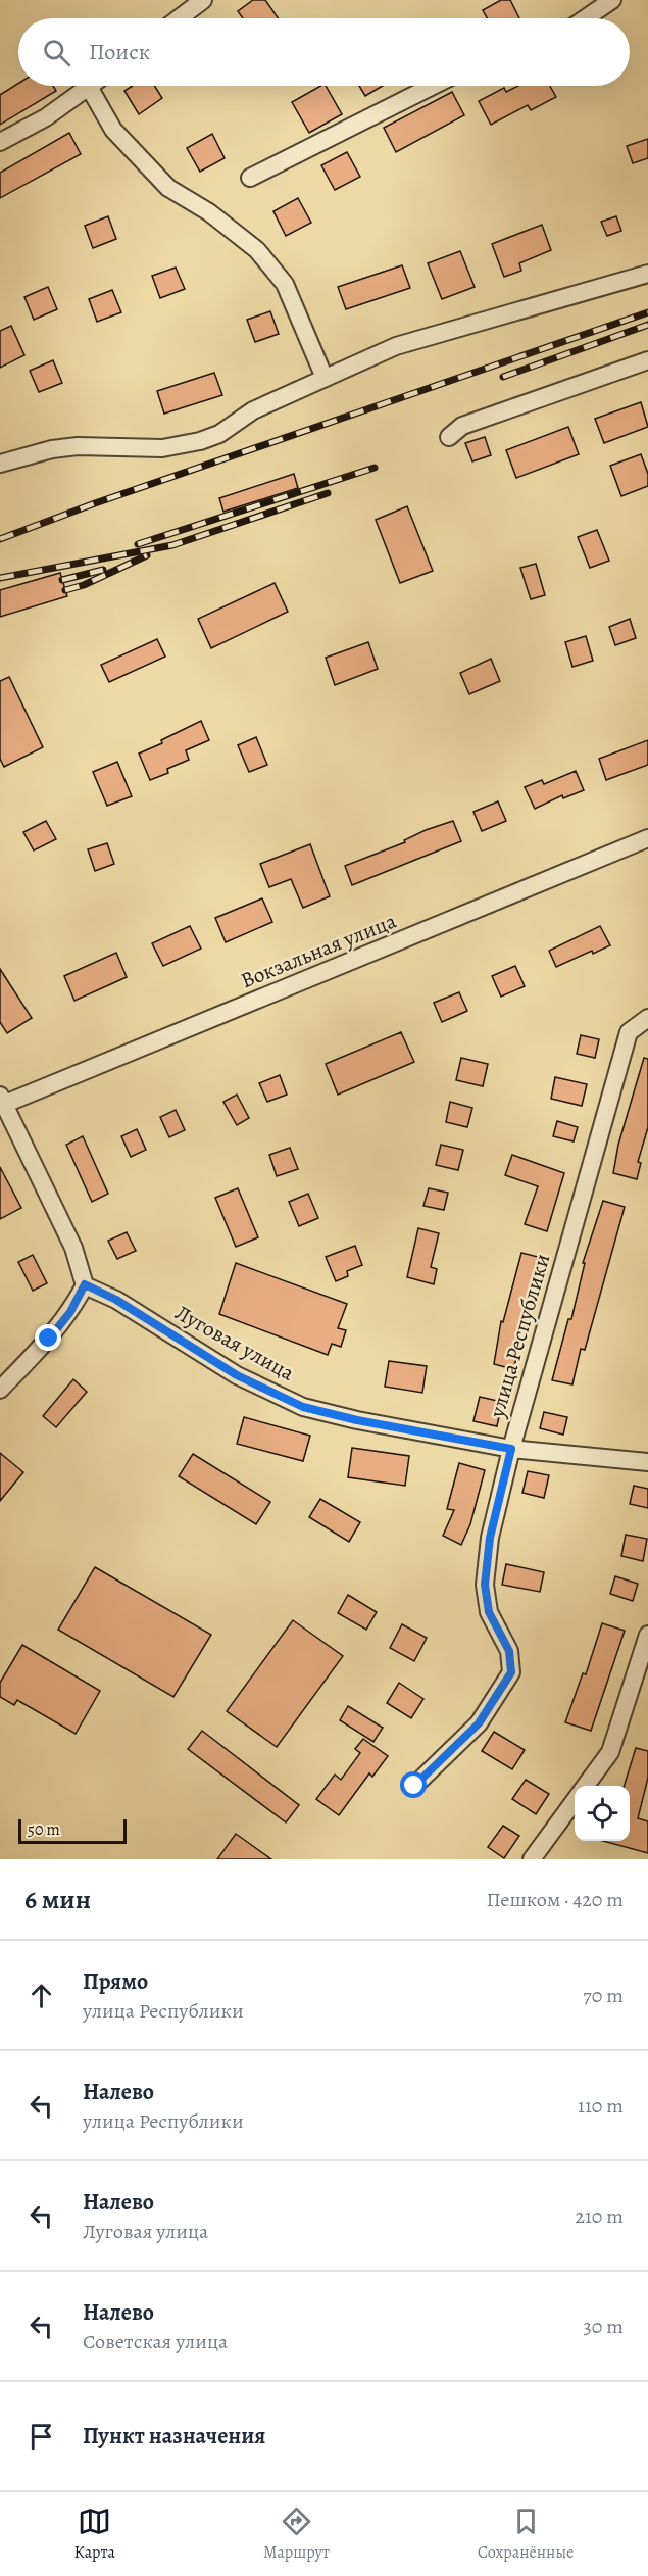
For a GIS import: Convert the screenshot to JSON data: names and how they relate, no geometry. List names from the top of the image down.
{
  "streets": {
    "street": ["Вокзальная улица", "улица Республики", "Луговая улица"]
  },
  "crossings": [
    ["улица Республики", "Луговая улица"]
  ],
  "scale_bar": "50 m",
  "page": {
    "search": "Поиск",
    "scale": "50 m",
    "heading": ["6 мин", "Пешком · 420 m"],
    "list": [
      ["Прямо", "улица Республики", "70 m"],
      ["Налево", "улица Республики", "110 m"],
      ["Налево", "Луговая улица", "210 m"],
      ["Налево", "Советская улица", "30 m"],
      "Пункт назначения"
    ],
    "nav": ["Карта", "Маршрут", "Сохранённые"]
  }
}
